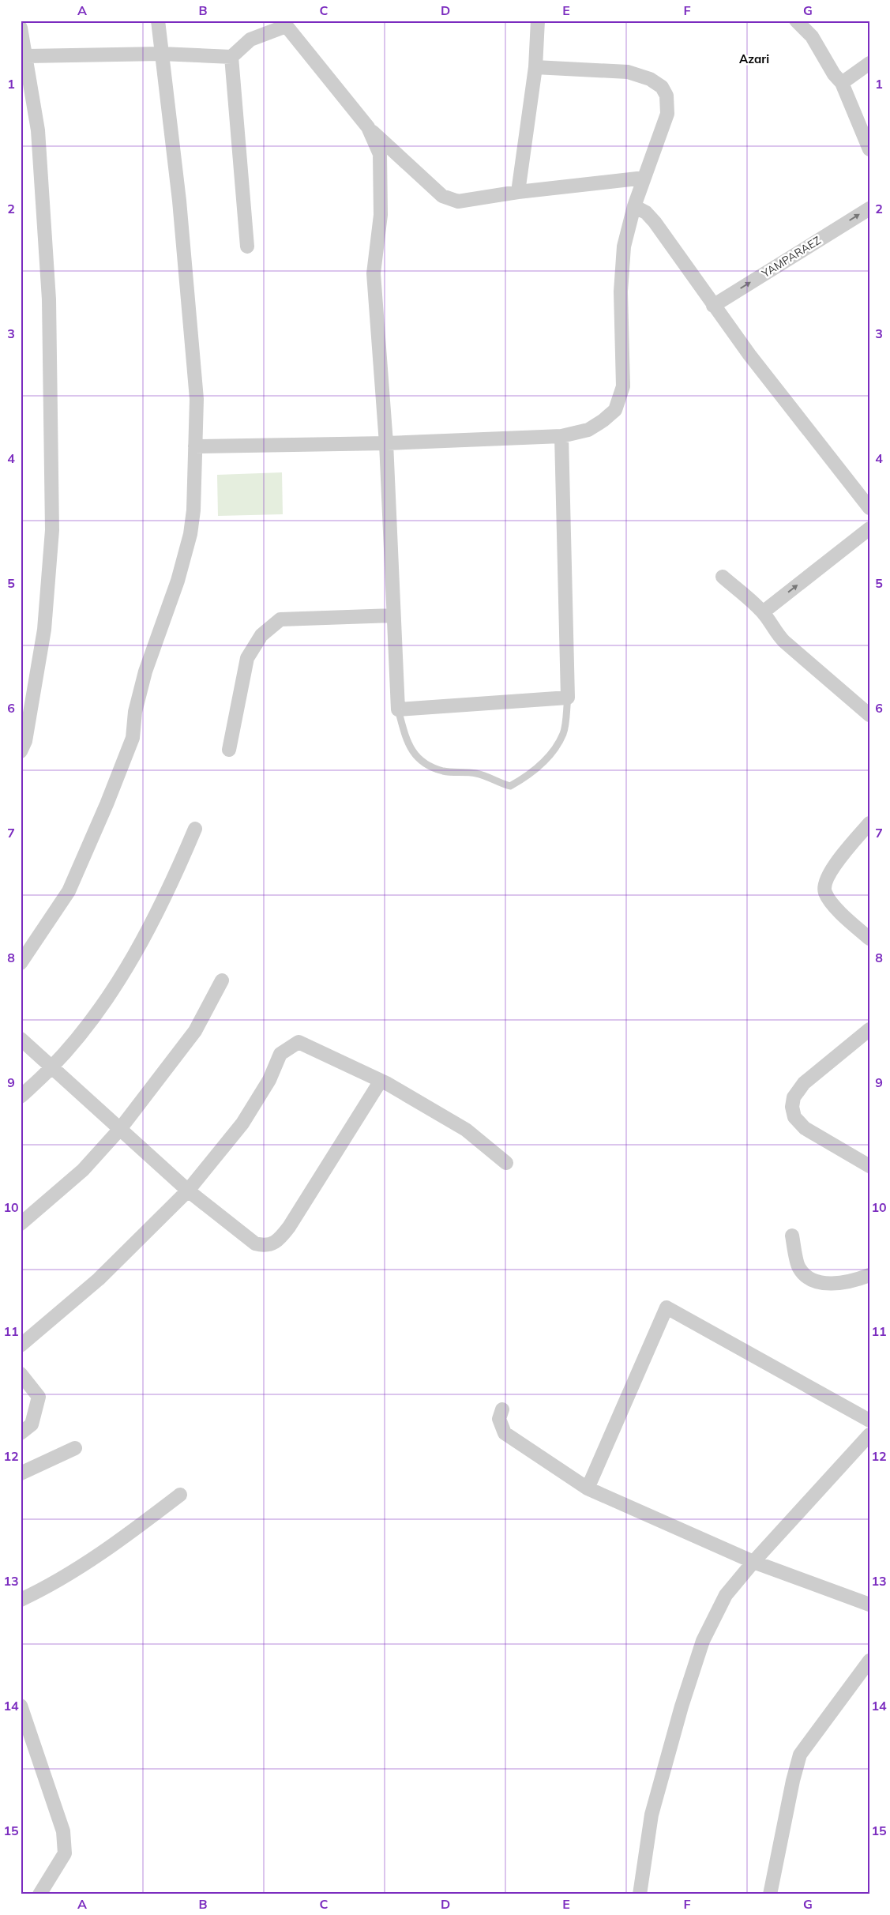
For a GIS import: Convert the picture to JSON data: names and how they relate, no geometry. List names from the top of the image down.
{
  "streets": {
    "street": ["YAMPARAEZ"]
  },
  "one_way": ["YAMPARAEZ"],
  "districts": ["Azari"],
  "grid": {
    "columns": [
      "A",
      "B",
      "C",
      "D",
      "E",
      "F",
      "G"
    ],
    "rows": [
      "1",
      "2",
      "3",
      "4",
      "5",
      "6",
      "7",
      "8",
      "9",
      "10",
      "11",
      "12",
      "13",
      "14",
      "15"
    ]
  }
}
